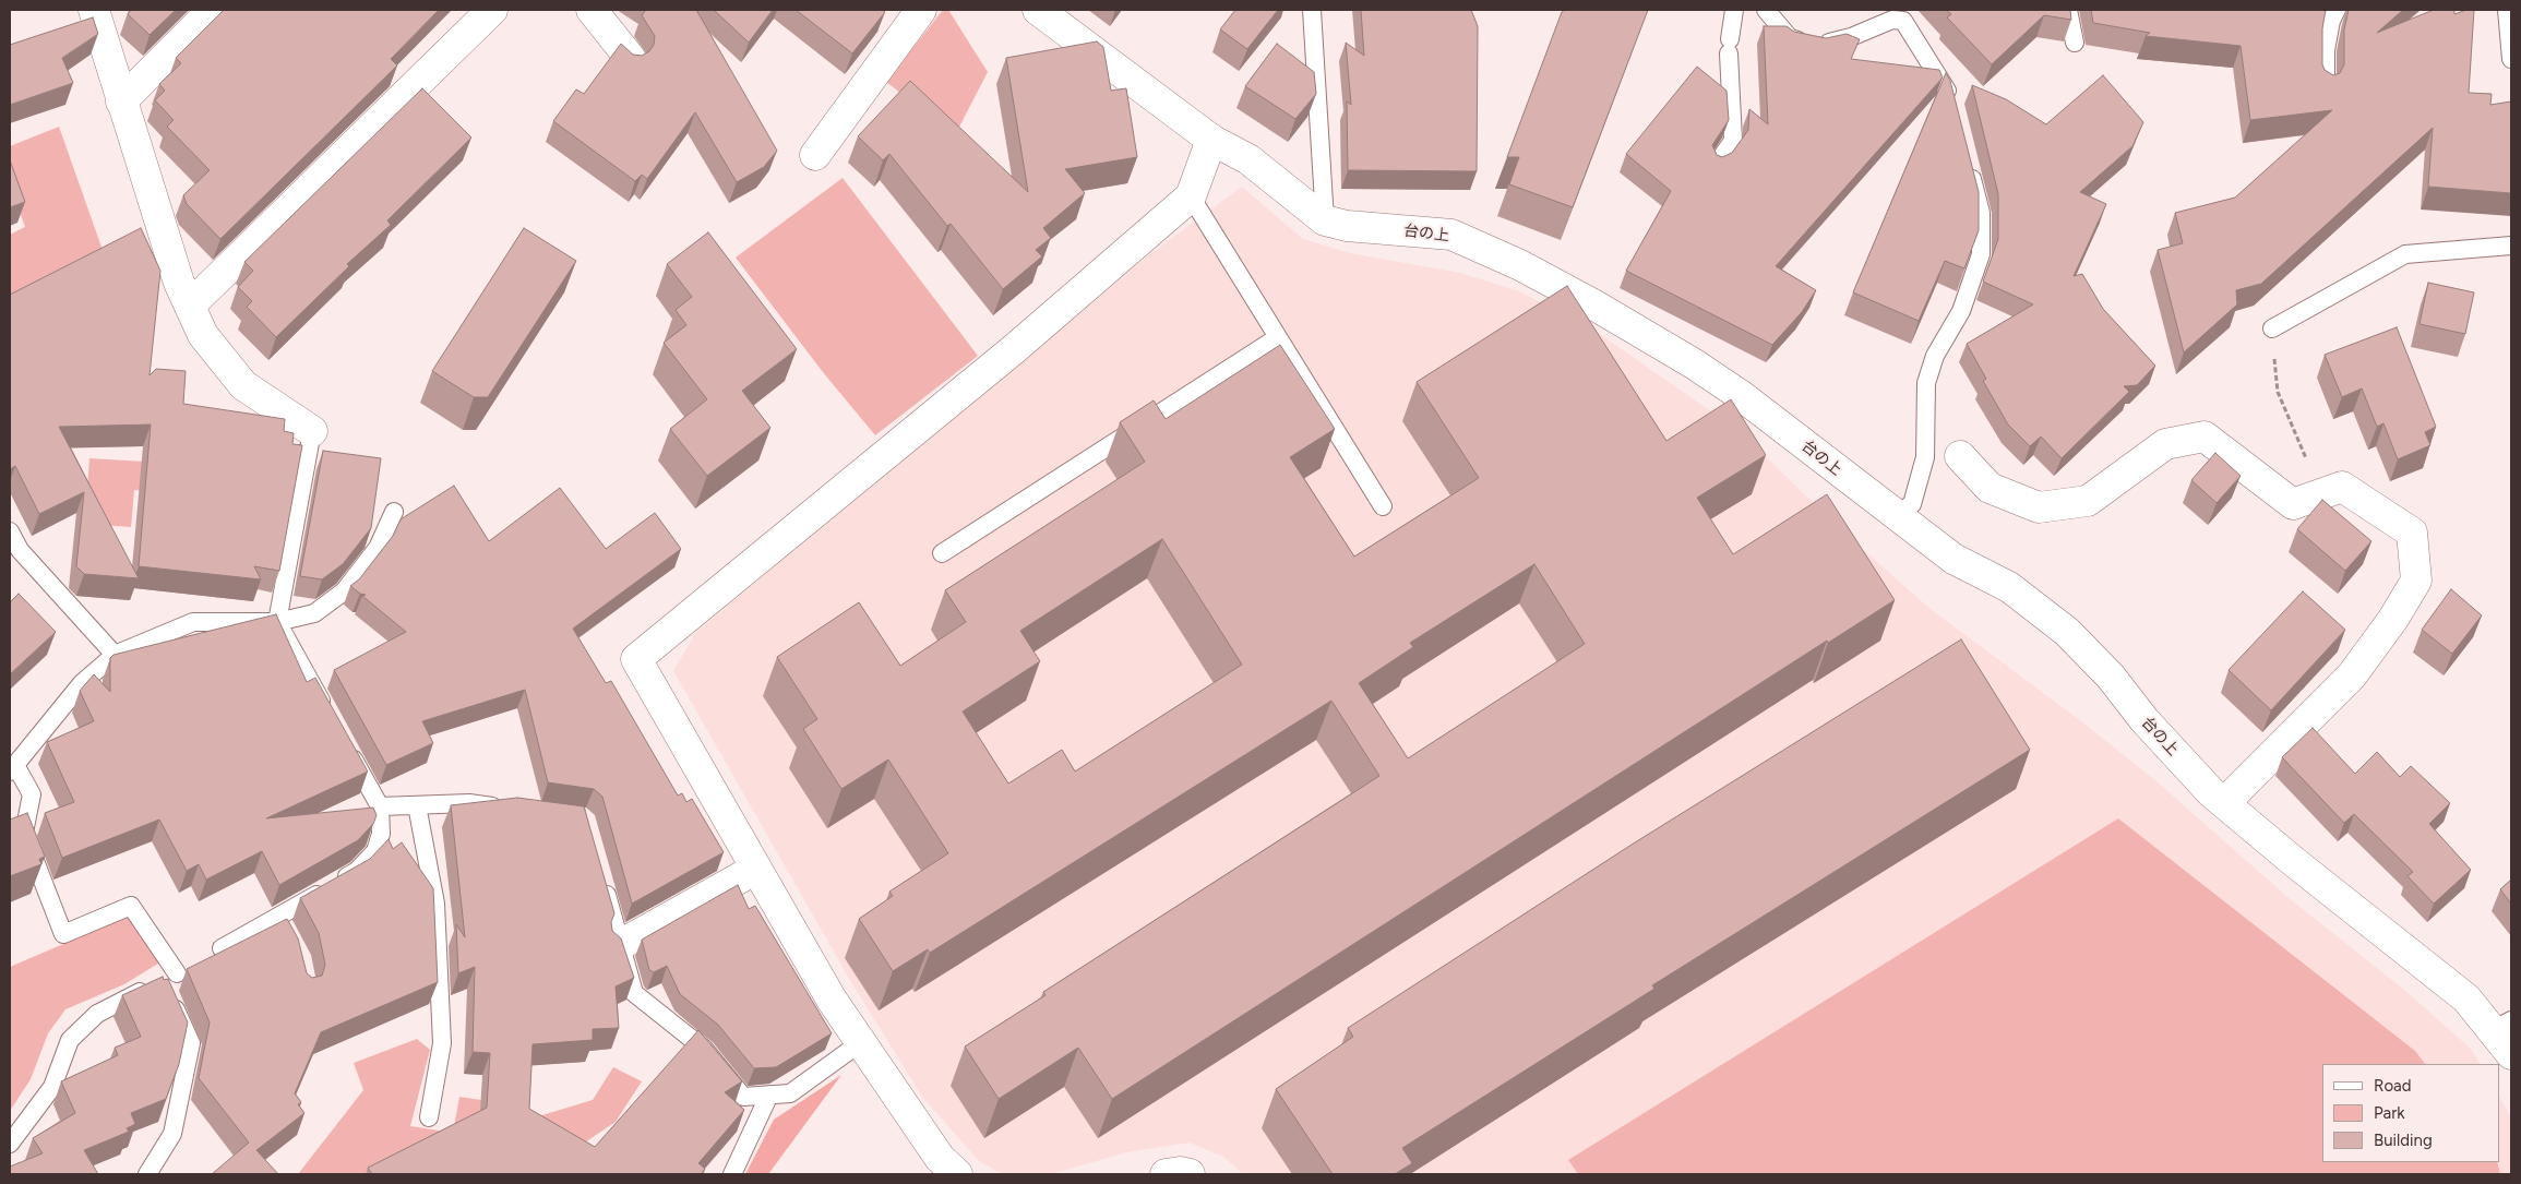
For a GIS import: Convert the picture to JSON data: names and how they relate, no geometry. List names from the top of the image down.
{
  "streets": {
    "street": ["台の上"]
  },
  "legend": ["Road", "Park", "Building"]
}
